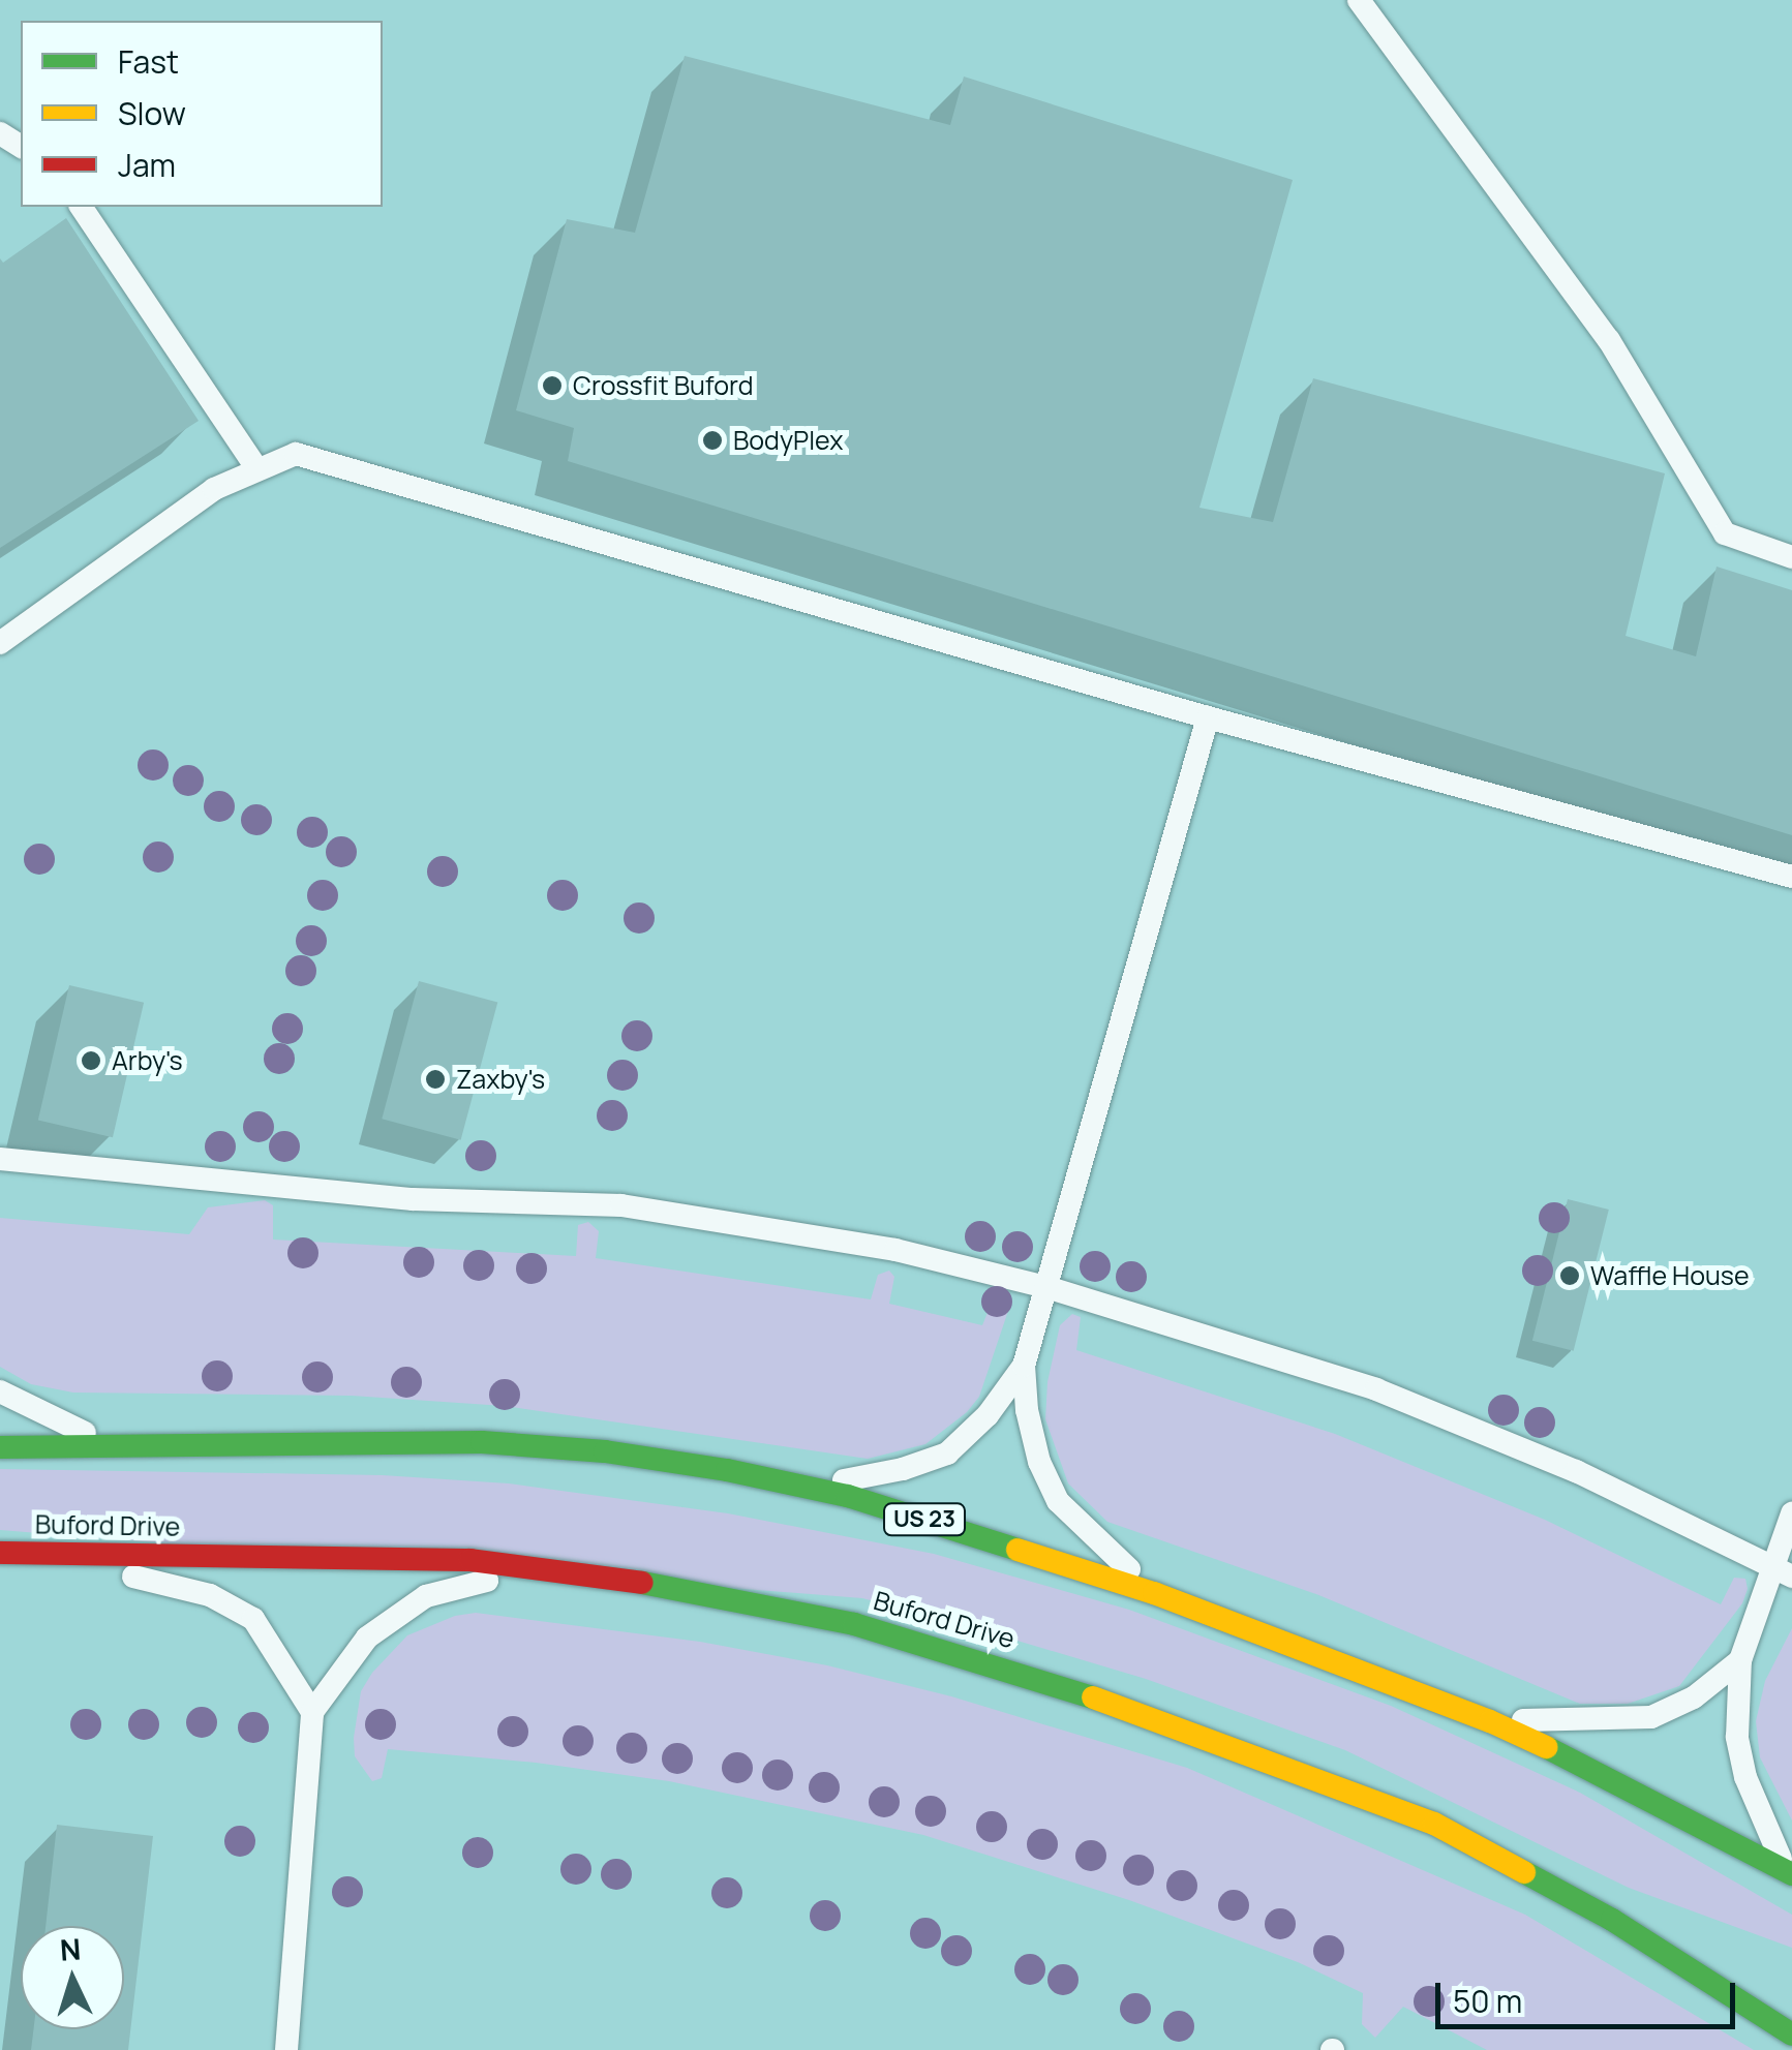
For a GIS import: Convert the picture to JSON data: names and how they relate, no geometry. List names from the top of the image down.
{
  "streets": {
    "highway": ["US 23", "Buford Drive"]
  },
  "places": [
    "Crossfit Buford",
    "BodyPlex",
    "Arby's",
    "Zaxby's",
    "Waffle House"
  ],
  "legend": ["Fast", "Slow", "Jam"],
  "scale_bar": "50 m",
  "north": "top"
}
